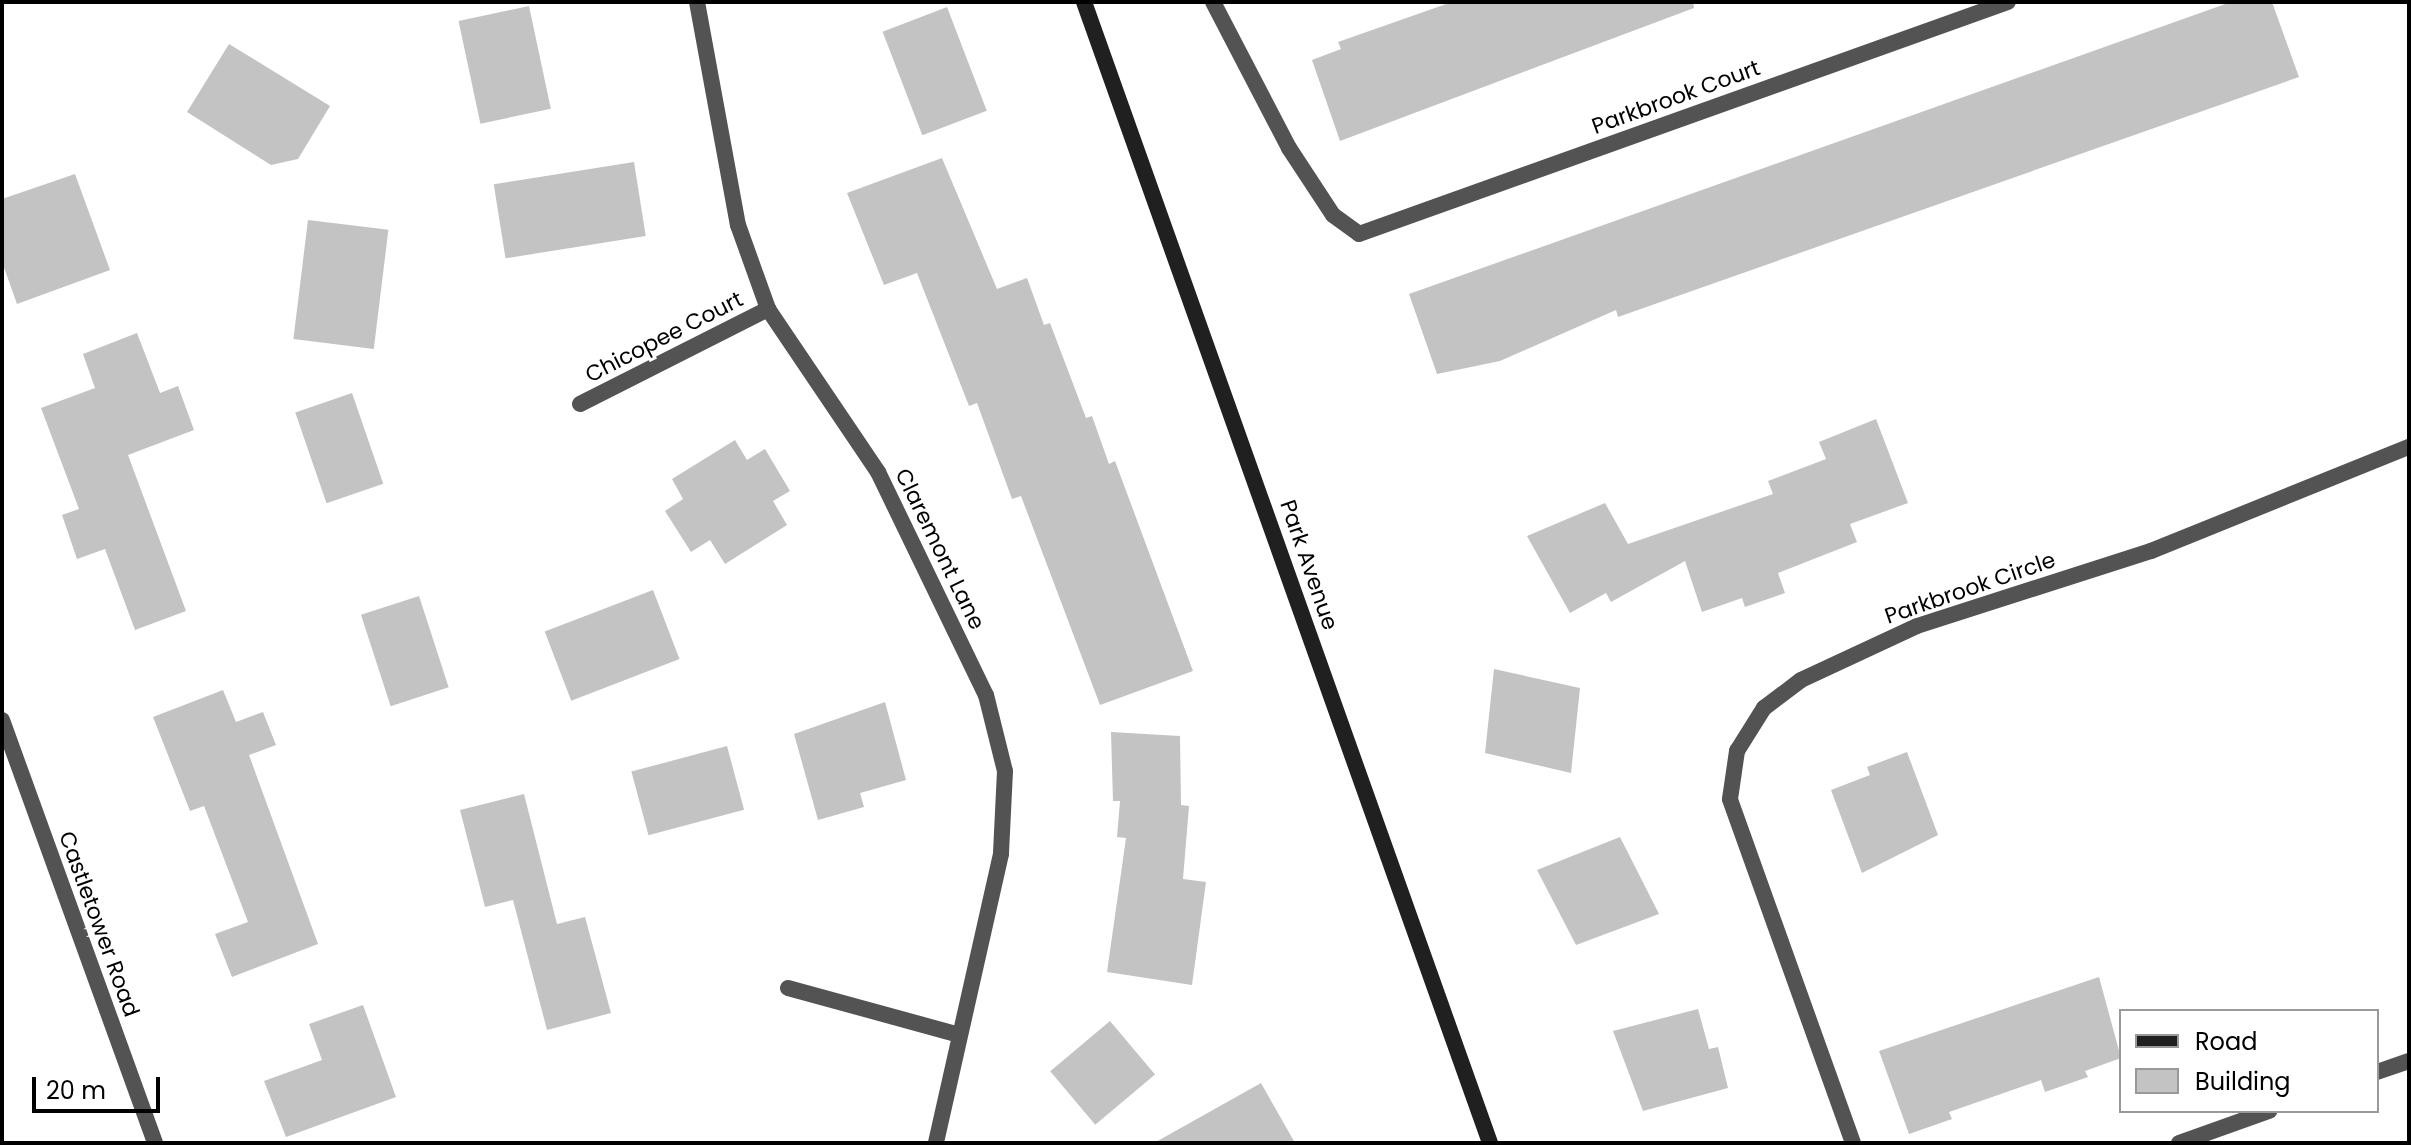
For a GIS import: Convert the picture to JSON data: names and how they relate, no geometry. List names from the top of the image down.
{
  "streets": {
    "main road": ["Park Avenue"],
    "street": [
      "Parkbrook Court",
      "Chicopee Court",
      "Claremont Lane",
      "Parkbrook Circle",
      "Castletower Road"
    ]
  },
  "crossings": [
    ["Chicopee Court", "Claremont Lane"]
  ],
  "legend": ["Road", "Building"],
  "scale_bar": "20 m"
}
